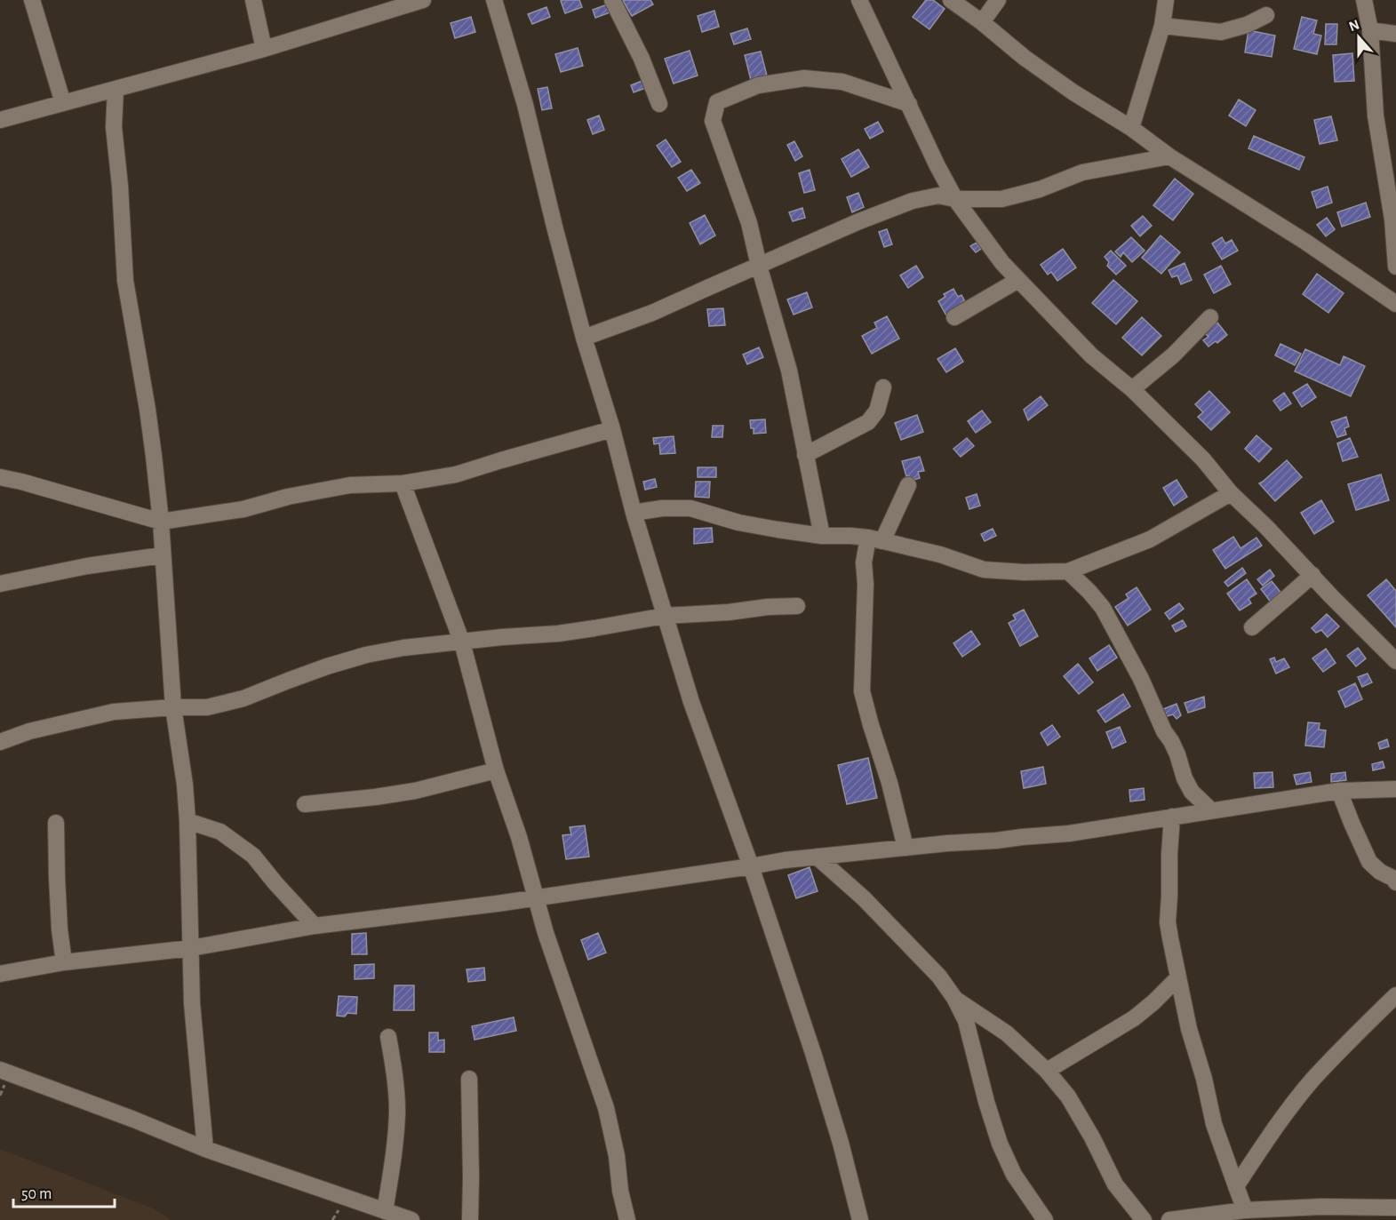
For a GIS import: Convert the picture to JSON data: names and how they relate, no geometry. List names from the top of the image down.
{
  "scale_bar": "50 m",
  "north": "top"
}
